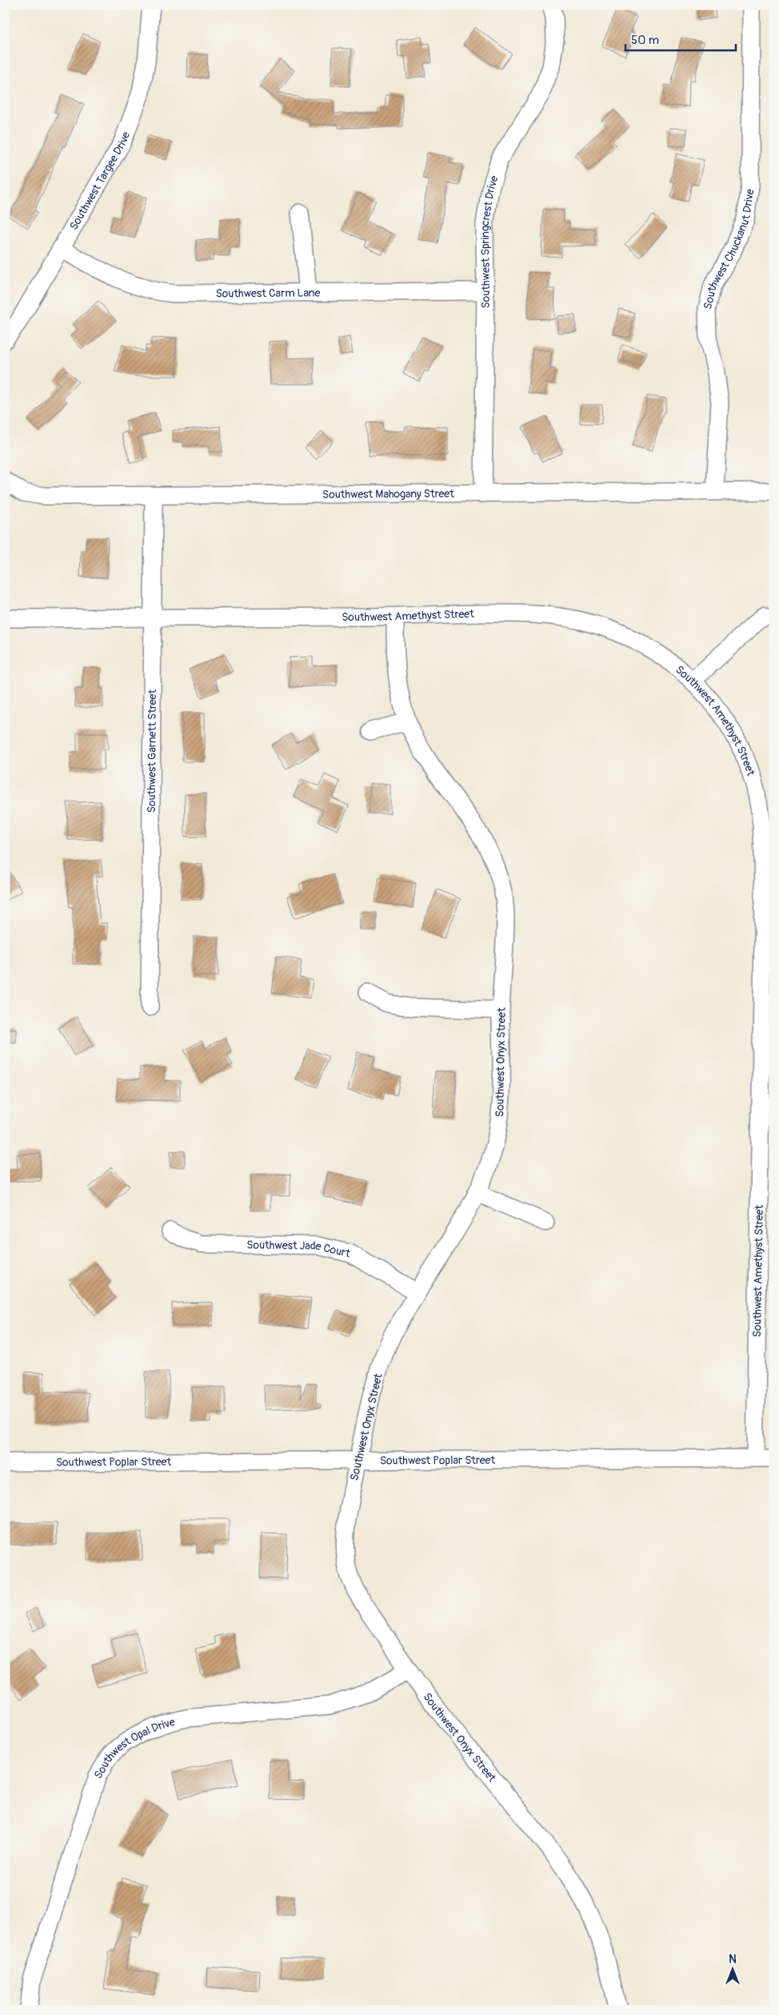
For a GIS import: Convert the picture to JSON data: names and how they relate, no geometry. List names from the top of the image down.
{
  "streets": {
    "street": [
      "Southwest Targee Drive",
      "Southwest Springcrest Drive",
      "Southwest Chuckanut Drive",
      "Southwest Carm Lane",
      "Southwest Mahogany Street",
      "Southwest Amethyst Street",
      "Southwest Garnett Street",
      "Southwest Onyx Street",
      "Southwest Jade Court",
      "Southwest Poplar Street",
      "Southwest Opal Drive"
    ]
  },
  "crossings": [
    ["Southwest Targee Drive", "Southwest Carm Lane"],
    ["Southwest Springcrest Drive", "Southwest Carm Lane"],
    ["Southwest Springcrest Drive", "Southwest Mahogany Street"],
    ["Southwest Chuckanut Drive", "Southwest Mahogany Street"],
    ["Southwest Mahogany Street", "Southwest Garnett Street"],
    ["Southwest Amethyst Street", "Southwest Garnett Street"],
    ["Southwest Amethyst Street", "Southwest Onyx Street"],
    ["Southwest Amethyst Street", "Southwest Poplar Street"],
    ["Southwest Onyx Street", "Southwest Jade Court"],
    ["Southwest Onyx Street", "Southwest Poplar Street"],
    ["Southwest Onyx Street", "Southwest Opal Drive"]
  ],
  "scale_bar": "50 m",
  "north": "top"
}
